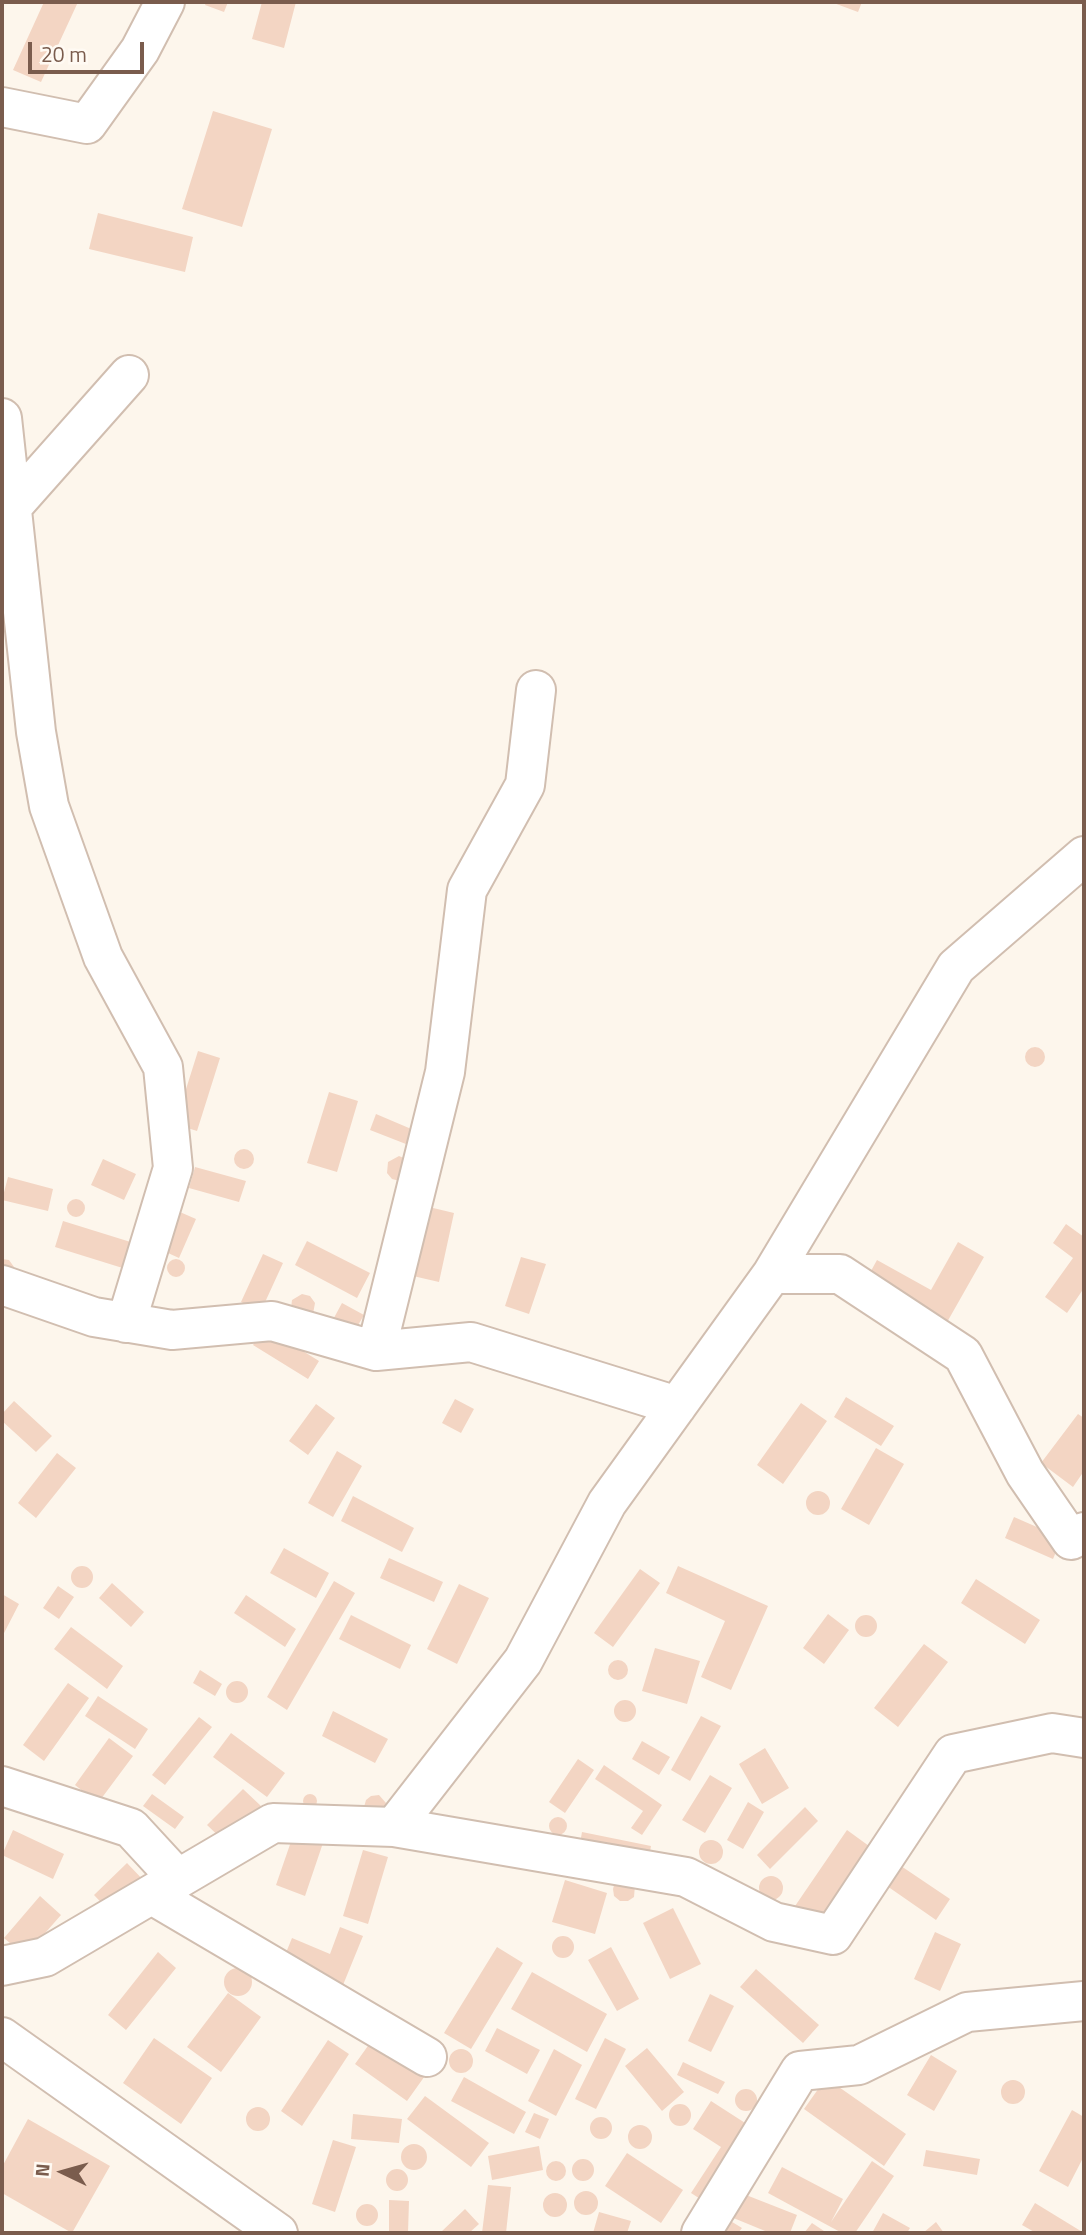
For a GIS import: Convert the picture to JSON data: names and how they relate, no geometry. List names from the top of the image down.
{
  "scale_bar": "20 m",
  "north": "left"
}
